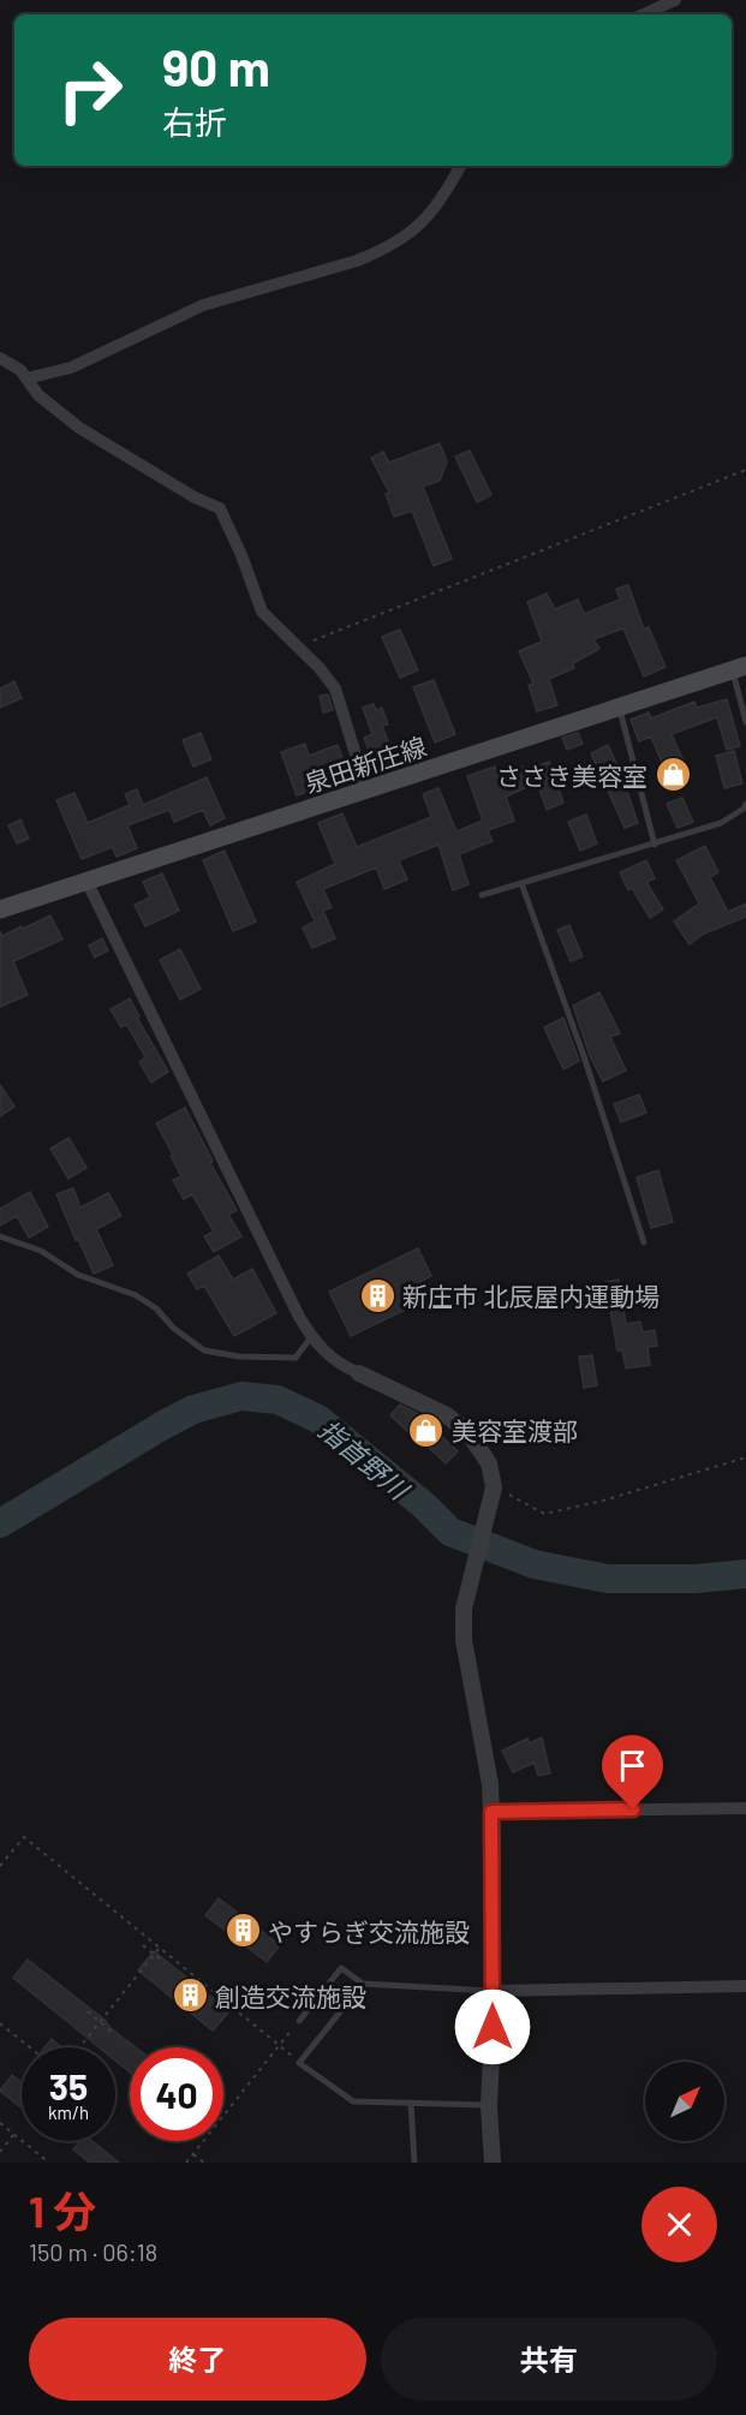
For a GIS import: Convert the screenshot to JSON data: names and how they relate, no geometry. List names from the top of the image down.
{
  "streets": {
    "main road": ["泉田新庄線"]
  },
  "water": ["指首野川"],
  "places": {
    "shop": ["ささき美容室", "美容室渡部"],
    "building": ["新庄市 北辰屋内運動場", "やすらぎ交流施設", "創造交流施設"]
  },
  "north": "top right",
  "page": {
    "turn": ["90 m", "右折"],
    "speed": "35 km/h",
    "limit": "40",
    "heading": ["1 分", "150 m · 06:18"],
    "buttons": ["終了", "共有"]
  }
}
